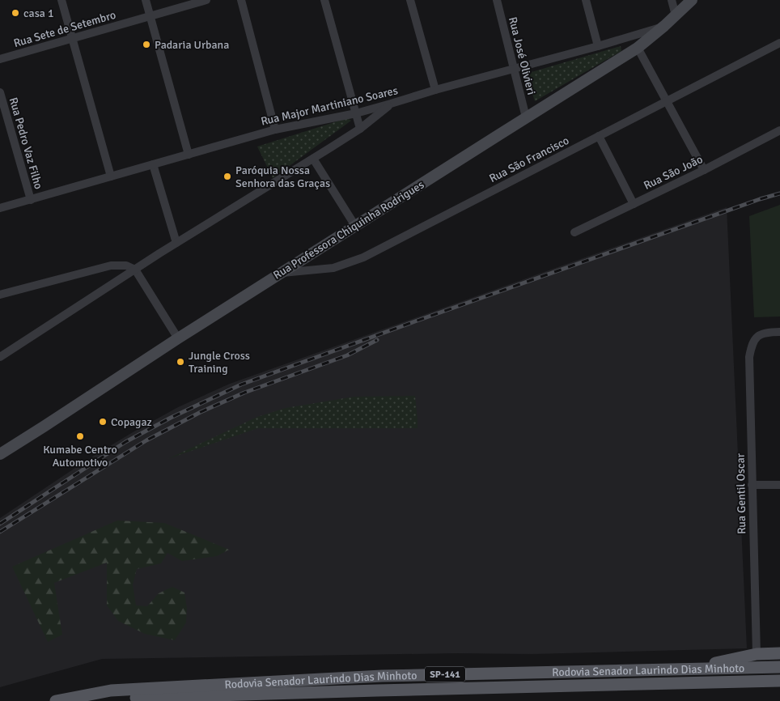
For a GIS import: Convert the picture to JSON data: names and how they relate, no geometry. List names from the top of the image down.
{
  "streets": {
    "main road": ["Rua Professora Chiquinha Rodrigues", "Rodovia Senador Laurindo Dias Minhoto", "SP-141"],
    "street": [
      "Rua Sete de Setembro",
      "Rua José Olivieri",
      "Rua Major Martiniano Soares",
      "Rua Pedro Vaz Filho",
      "Rua São Francisco",
      "Rua São João",
      "Rua Gentil Oscar"
    ]
  },
  "crossings": [
    ["Rua José Olivieri", "Rua Major Martiniano Soares"],
    ["Rua José Olivieri", "Rua Professora Chiquinha Rodrigues"],
    ["Rua Major Martiniano Soares", "Rua Pedro Vaz Filho"],
    ["Rua Major Martiniano Soares", "Rua Professora Chiquinha Rodrigues"],
    ["Rua São Francisco", "Rua Professora Chiquinha Rodrigues"]
  ],
  "places": [
    "casa 1",
    "Padaria Urbana",
    "Paróquia Nossa Senhora das Graças",
    "Jungle Cross Training",
    "Copagaz",
    "Kumabe Centro Automotivo"
  ]
}
